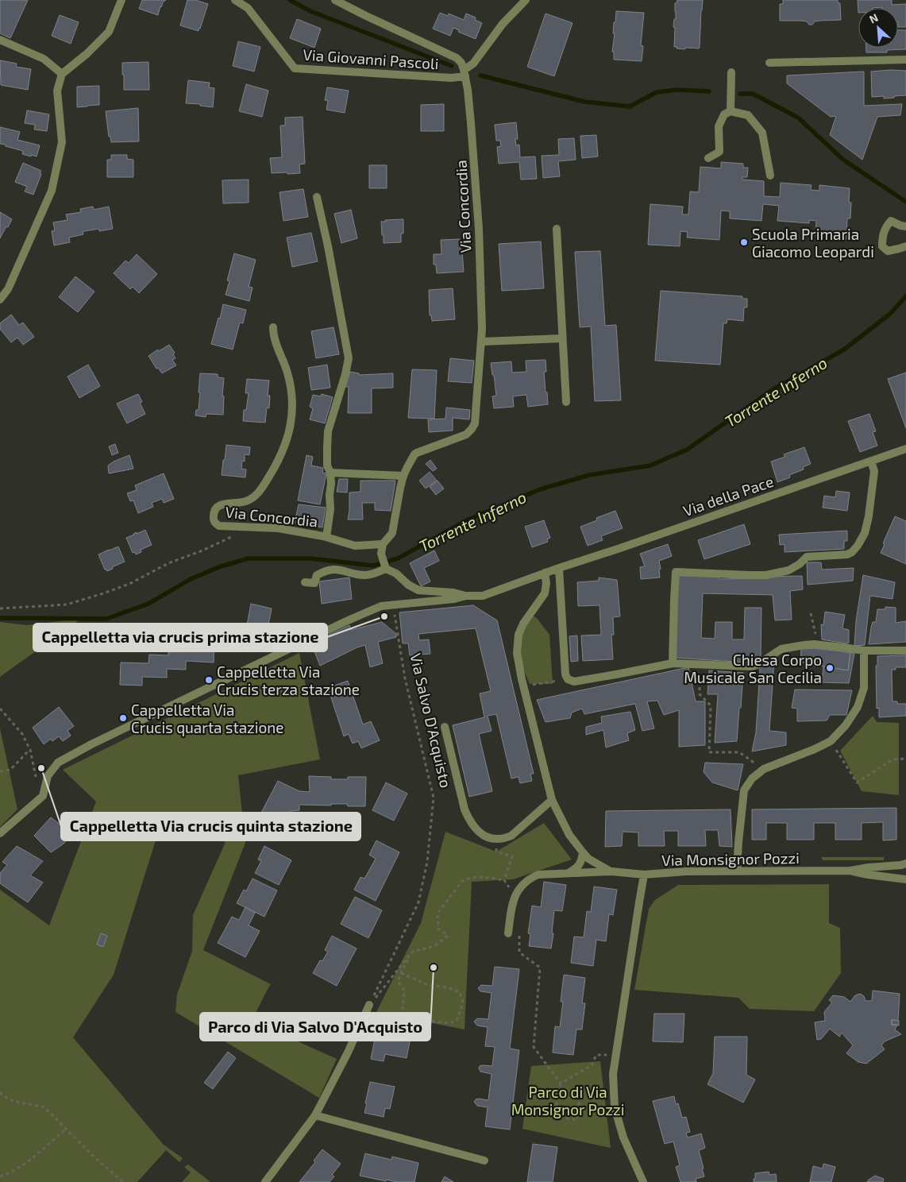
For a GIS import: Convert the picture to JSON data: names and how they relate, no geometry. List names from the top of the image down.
{
  "streets": {
    "street": [
      "Via Giovanni Pascoli",
      "Via Concordia",
      "Via della Pace",
      "Via Monsignor Pozzi"
    ],
    "path": ["Via Salvo D'Acquisto"]
  },
  "crossings": [
    ["Via Giovanni Pascoli", "Via Concordia"]
  ],
  "water": ["Torrente Inferno"],
  "parks": ["Parco di Via Monsignor Pozzi"],
  "places": [
    "Scuola Primaria Giacomo Leopardi",
    "Cappelletta via crucis prima stazione",
    "Chiesa Corpo Musicale San Cecilia",
    "Cappelletta Via Crucis terza stazione",
    "Cappelletta Via Crucis quarta stazione",
    "Cappelletta Via crucis quinta stazione",
    "Parco di Via Salvo D'Acquisto"
  ],
  "north": "top left"
}
